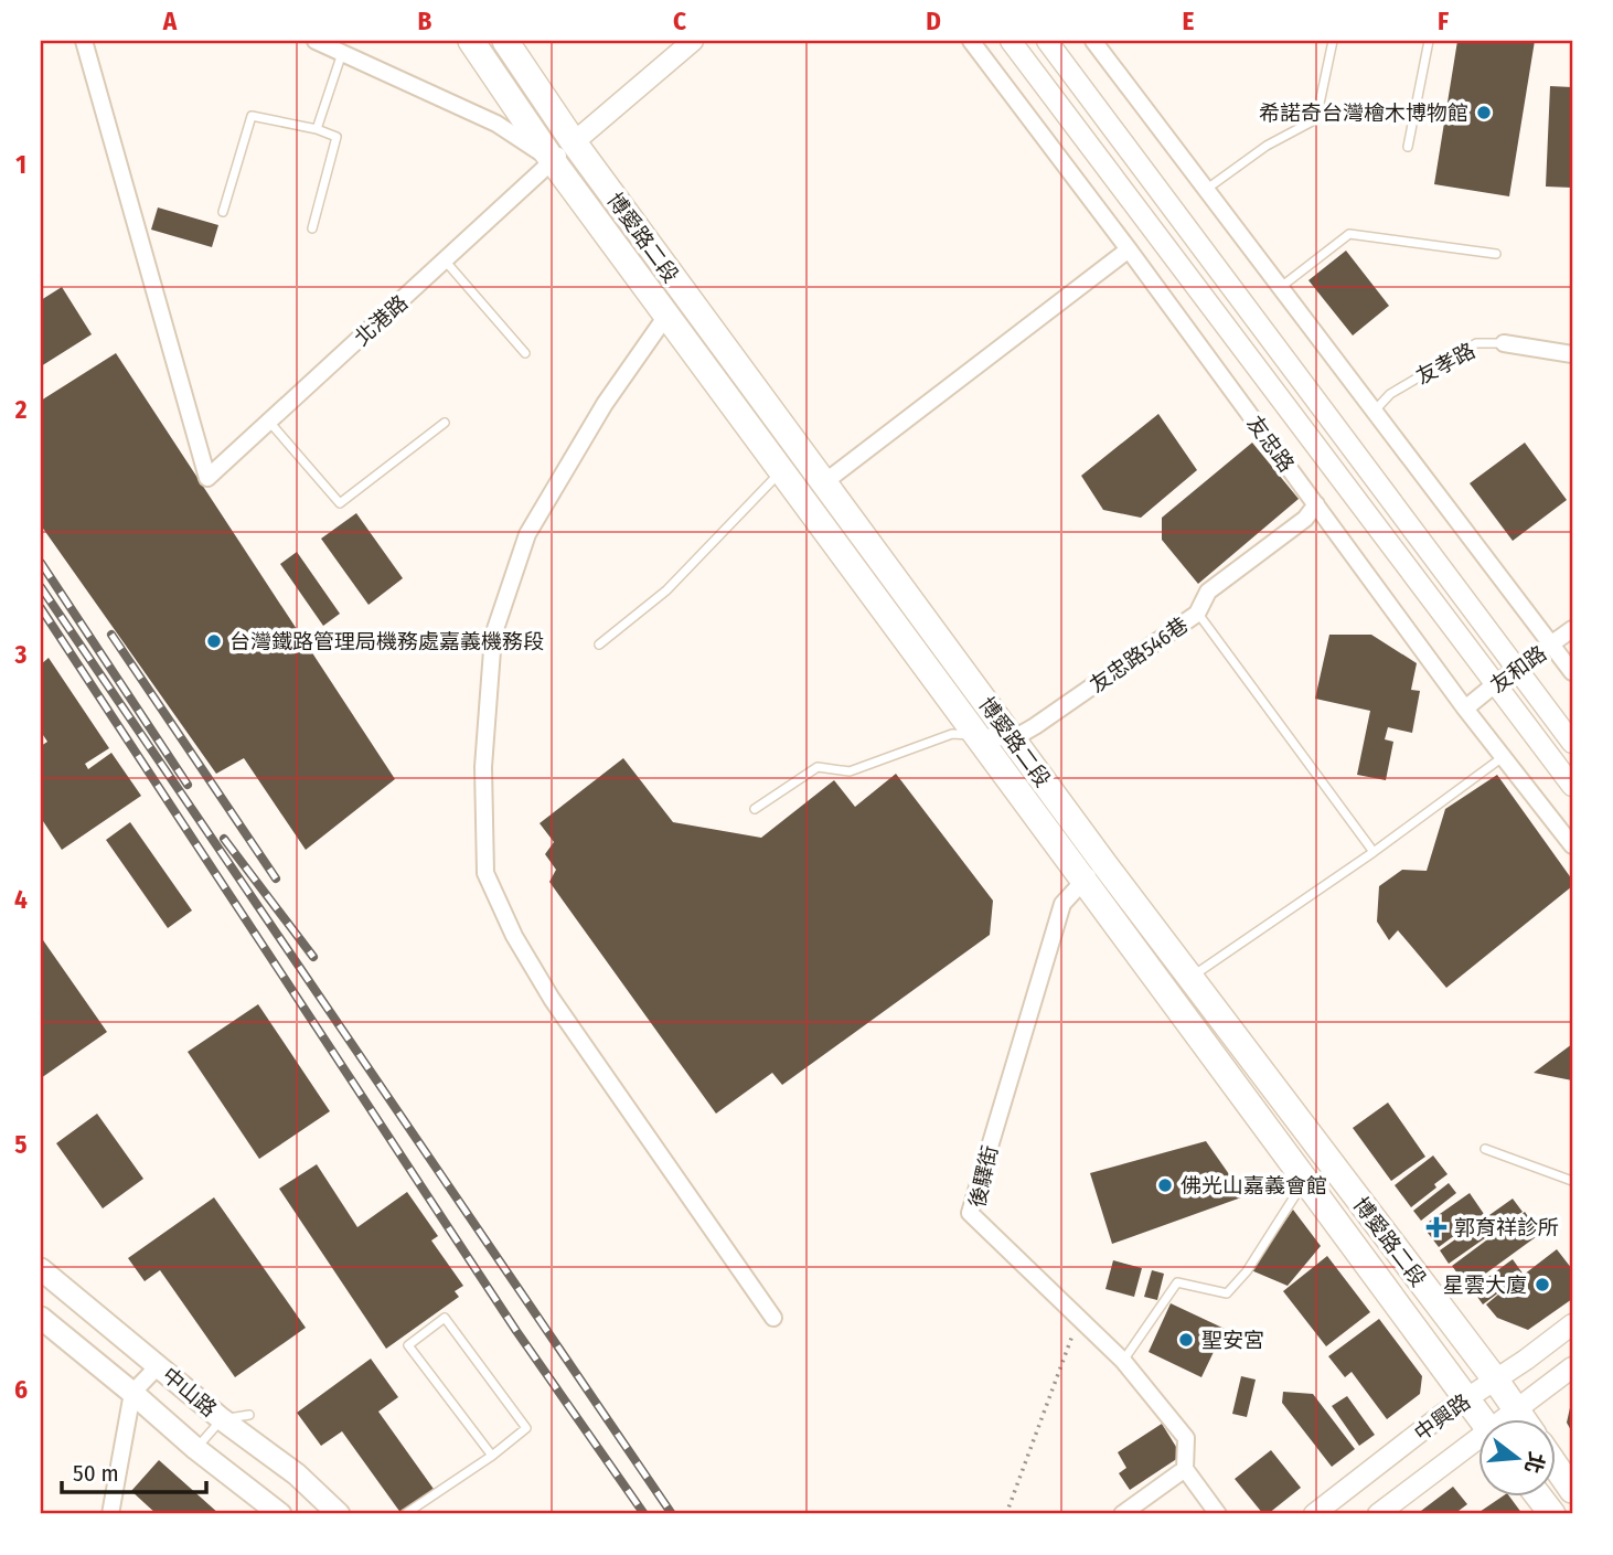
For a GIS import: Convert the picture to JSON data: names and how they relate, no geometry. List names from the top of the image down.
{
  "streets": {
    "main road": ["博愛路二段", "中山路"],
    "street": [
      "北港路",
      "友孝路",
      "友忠路",
      "友忠路546巷",
      "友和路",
      "後驛街",
      "中興路"
    ]
  },
  "crossings": [
    ["博愛路二段", "北港路"],
    ["博愛路二段", "友忠路546巷"],
    ["博愛路二段", "後驛街"],
    ["博愛路二段", "中興路"],
    ["友忠路", "友忠路546巷"],
    ["友忠路", "友和路"]
  ],
  "places": {
    "other": [
      "希諾奇台灣檜木博物館",
      "台灣鐵路管理局機務處嘉義機務段",
      "佛光山嘉義會館",
      "星雲大廈",
      "聖安宮"
    ],
    "health": ["郭育祥診所"]
  },
  "scale_bar": "50 m",
  "north": "right",
  "grid": {
    "columns": [
      "A",
      "B",
      "C",
      "D",
      "E",
      "F"
    ],
    "rows": [
      "1",
      "2",
      "3",
      "4",
      "5",
      "6"
    ]
  }
}
